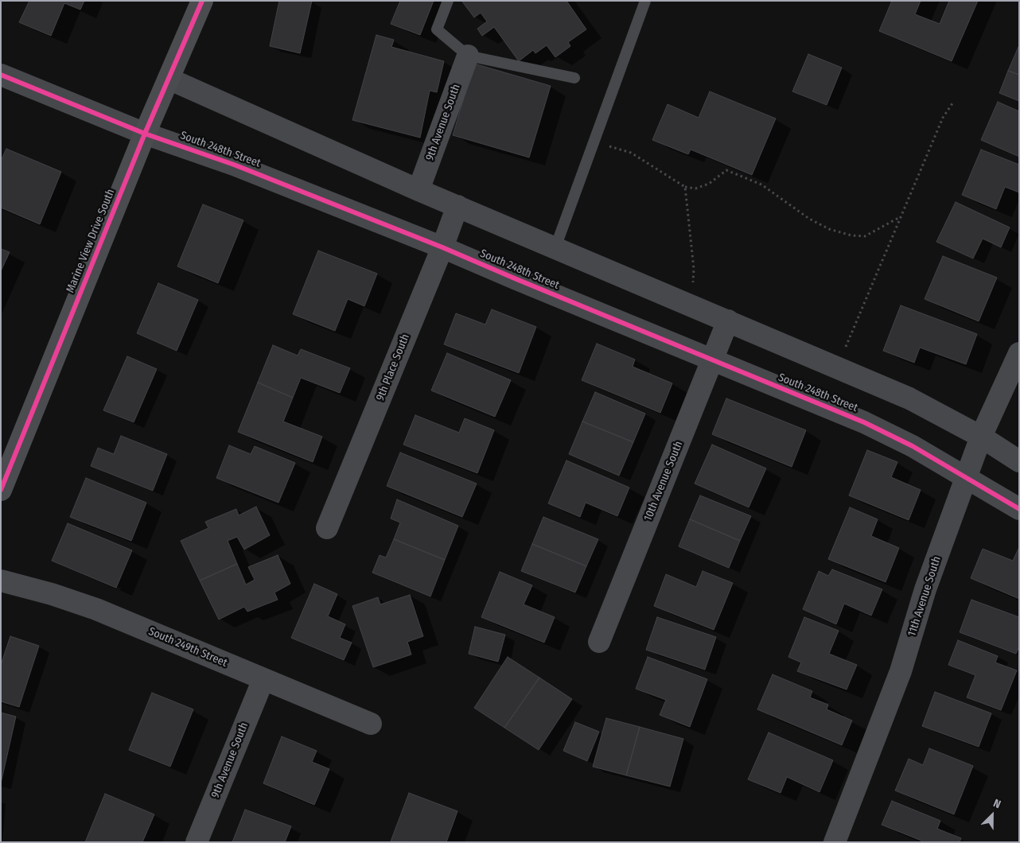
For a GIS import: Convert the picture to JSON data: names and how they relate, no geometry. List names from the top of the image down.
{
  "streets": {
    "main road": ["Marine View Drive South"],
    "street": [
      "9th Avenue South",
      "South 248th Street",
      "9th Place South",
      "10th Avenue South",
      "11th Avenue South",
      "South 249th Street"
    ]
  },
  "crossings": [
    ["9th Avenue South", "South 249th Street"],
    ["South 248th Street", "Marine View Drive South"],
    ["South 248th Street", "9th Place South"],
    ["South 248th Street", "10th Avenue South"],
    ["South 248th Street", "11th Avenue South"]
  ],
  "north": "top right"
}
